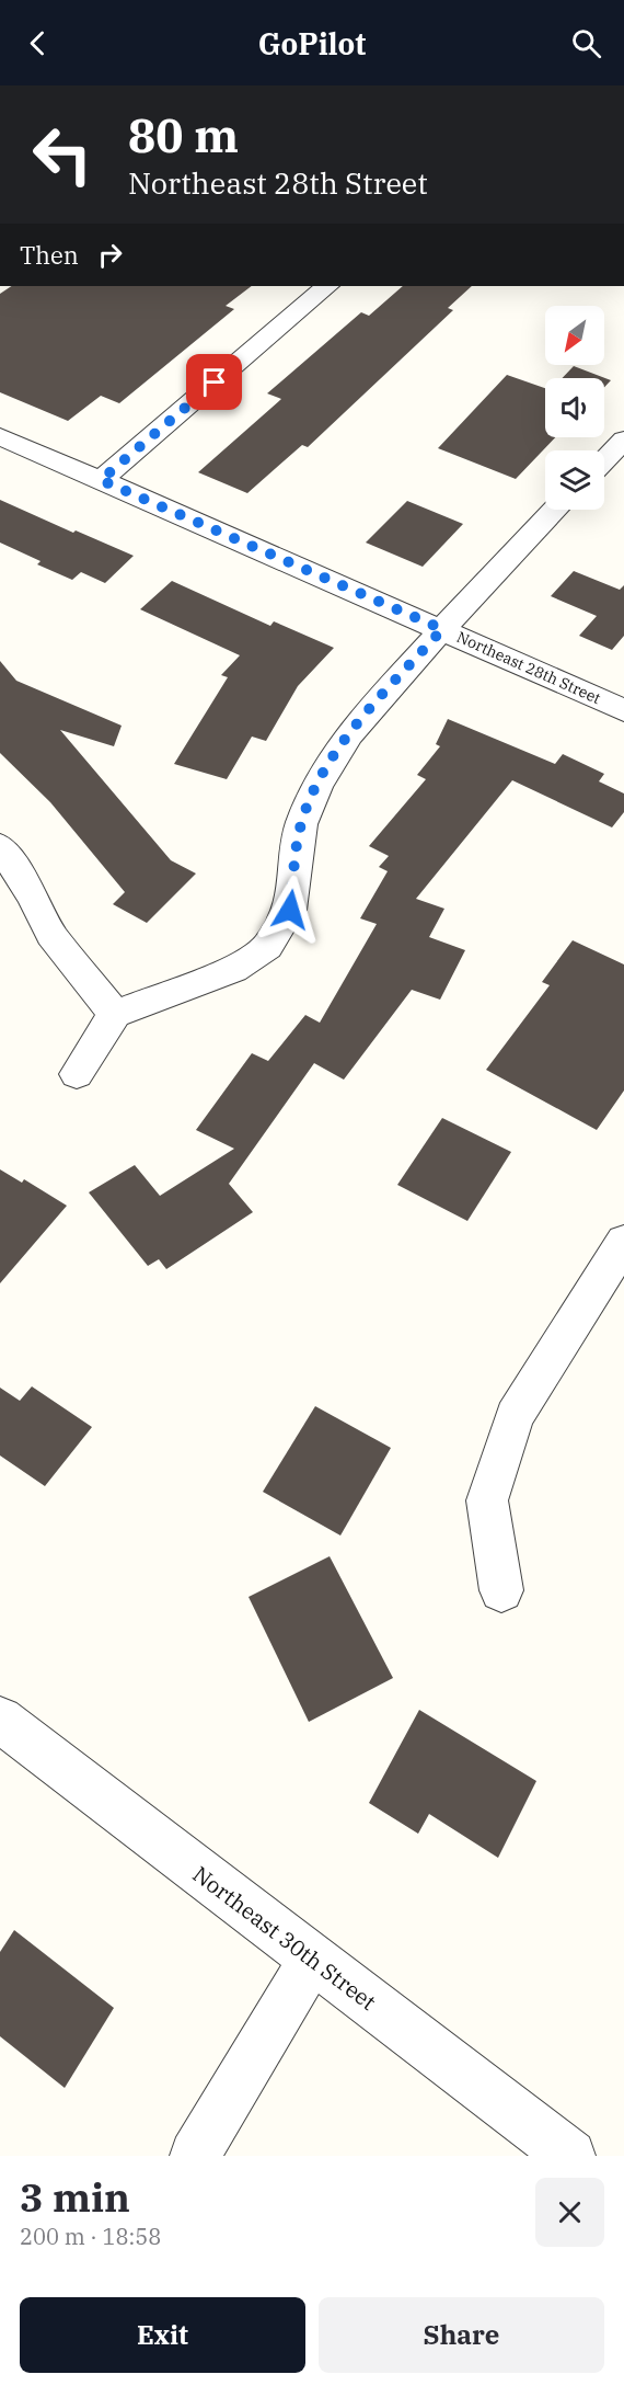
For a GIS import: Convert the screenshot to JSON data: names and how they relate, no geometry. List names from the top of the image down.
{
  "streets": {
    "street": ["Northeast 28th Street", "Northeast 30th Street"]
  },
  "north": "bottom left",
  "page": {
    "header": "GoPilot",
    "turn": ["80 m", "Northeast 28th Street"],
    "then": "Then",
    "heading": ["3 min", "200 m · 18:58"],
    "buttons": ["Exit", "Share"]
  }
}
